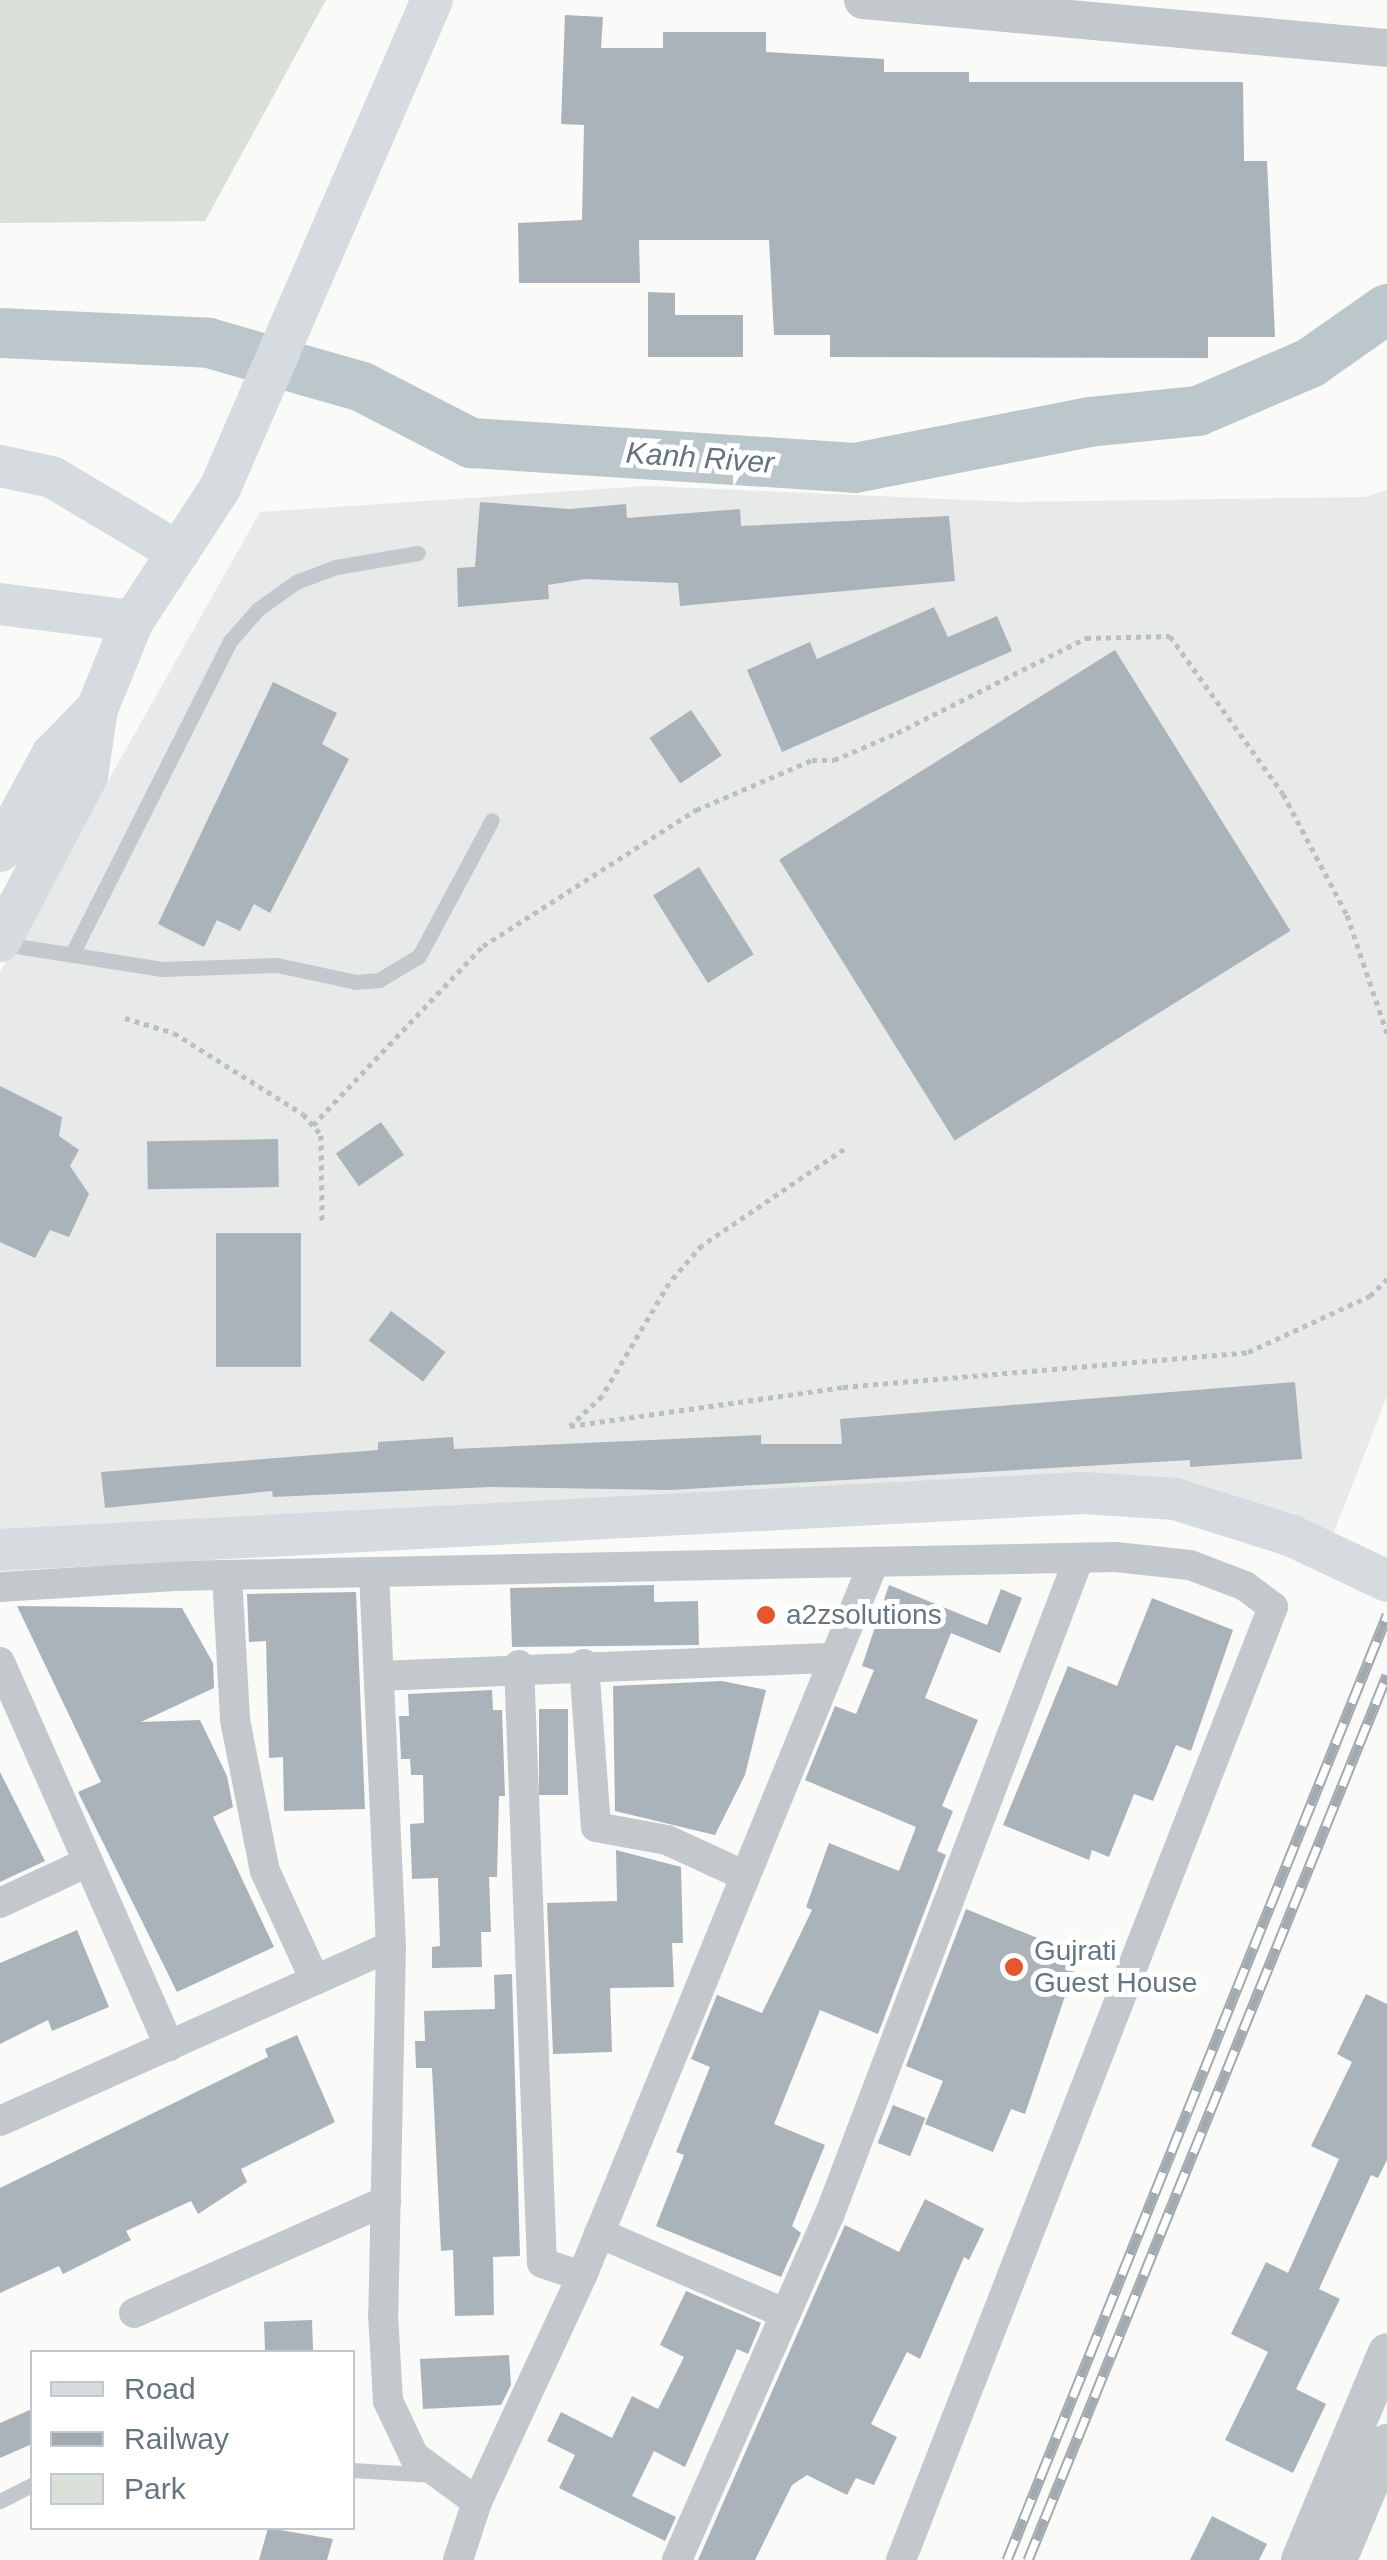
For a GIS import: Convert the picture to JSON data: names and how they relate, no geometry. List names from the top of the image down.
{
  "water": ["Kanh River"],
  "places": ["a2zsolutions", "Gujrati Guest House"],
  "legend": ["Road", "Railway", "Park"]
}
